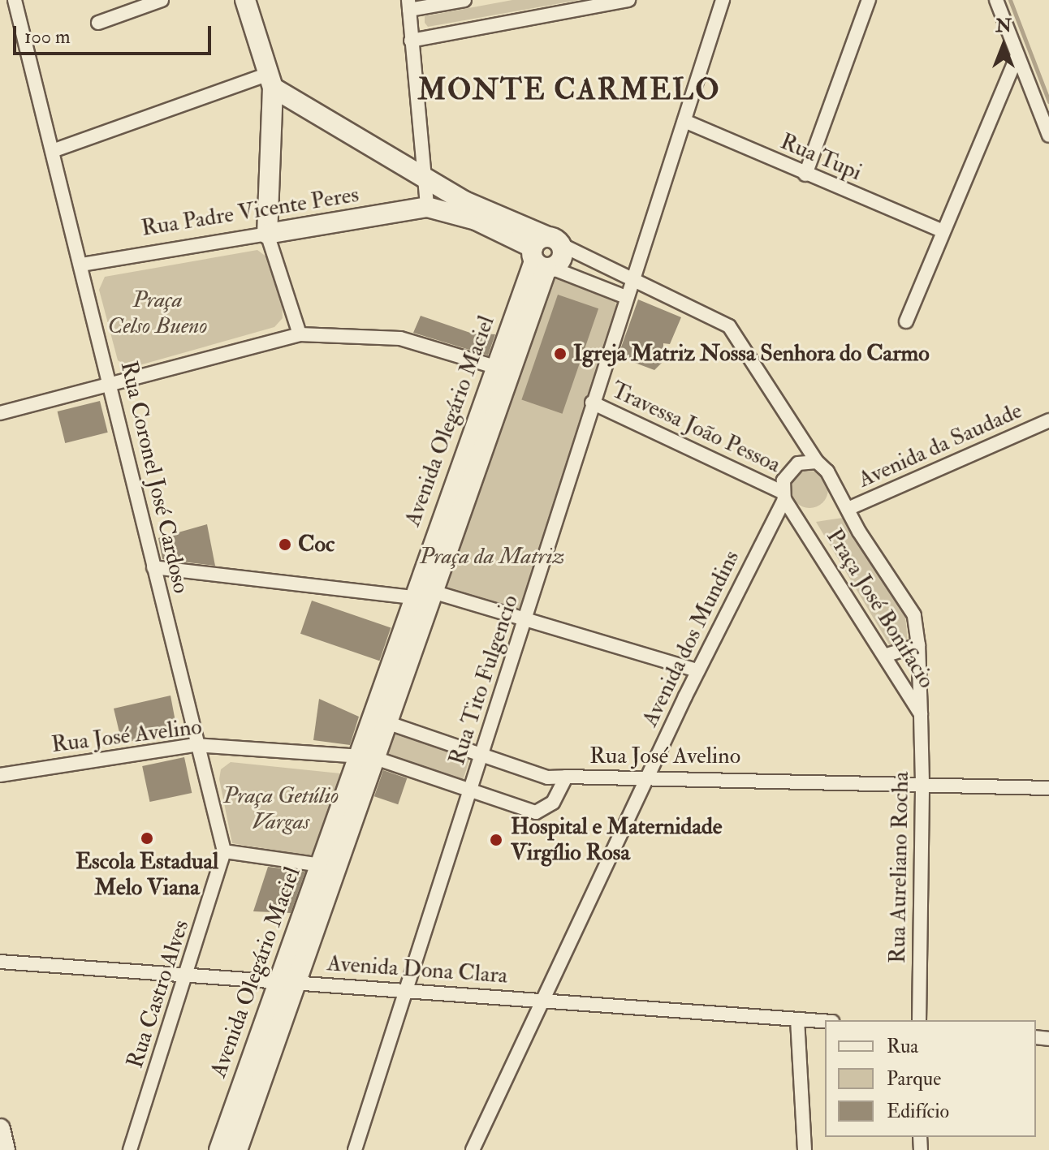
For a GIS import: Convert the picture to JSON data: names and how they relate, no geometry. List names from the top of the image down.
{
  "streets": {
    "main road": ["Rua Padre Vicente Peres", "Avenida Olegário Maciel"],
    "street": [
      "Rua Tupi",
      "Travessa João Pessoa",
      "Avenida da Saudade",
      "Rua Coronel José Cardoso",
      "Praça José Bonifacio",
      "Avenida dos Mundins",
      "Rua Tito Fulgencio",
      "Rua José Avelino",
      "Rua Aureliano Rocha",
      "Avenida Dona Clara",
      "Rua Castro Alves"
    ]
  },
  "crossings": [
    ["Rua Tupi", "Rua Tito Fulgencio"],
    ["Rua Padre Vicente Peres", "Rua Coronel José Cardoso"],
    ["Avenida Olegário Maciel", "Praça José Bonifacio"],
    ["Avenida Olegário Maciel", "Rua José Avelino"],
    ["Avenida Olegário Maciel", "Avenida Dona Clara"],
    ["Travessa João Pessoa", "Praça José Bonifacio"],
    ["Travessa João Pessoa", "Avenida dos Mundins"],
    ["Travessa João Pessoa", "Rua Tito Fulgencio"],
    ["Avenida da Saudade", "Praça José Bonifacio"],
    ["Rua Coronel José Cardoso", "Rua José Avelino"],
    ["Rua Coronel José Cardoso", "Rua Castro Alves"],
    ["Praça José Bonifacio", "Avenida dos Mundins"],
    ["Praça José Bonifacio", "Rua Tito Fulgencio"],
    ["Praça José Bonifacio", "Rua Aureliano Rocha"],
    ["Avenida dos Mundins", "Rua José Avelino"],
    ["Avenida dos Mundins", "Avenida Dona Clara"],
    ["Rua Tito Fulgencio", "Rua José Avelino"],
    ["Rua Tito Fulgencio", "Avenida Dona Clara"],
    ["Rua José Avelino", "Rua Aureliano Rocha"],
    ["Avenida Dona Clara", "Rua Castro Alves"]
  ],
  "districts": ["MONTE CARMELO"],
  "parks": ["Praça Celso Bueno", "Praça da Matriz", "Praça Getúlio Vargas"],
  "places": [
    "Igreja Matriz Nossa Senhora do Carmo",
    "Coc",
    "Escola Estadual Melo Viana",
    "Hospital e Maternidade Virgílio Rosa"
  ],
  "legend": ["Rua", "Parque", "Edifício"],
  "scale_bar": "100 m",
  "north": "top"
}
